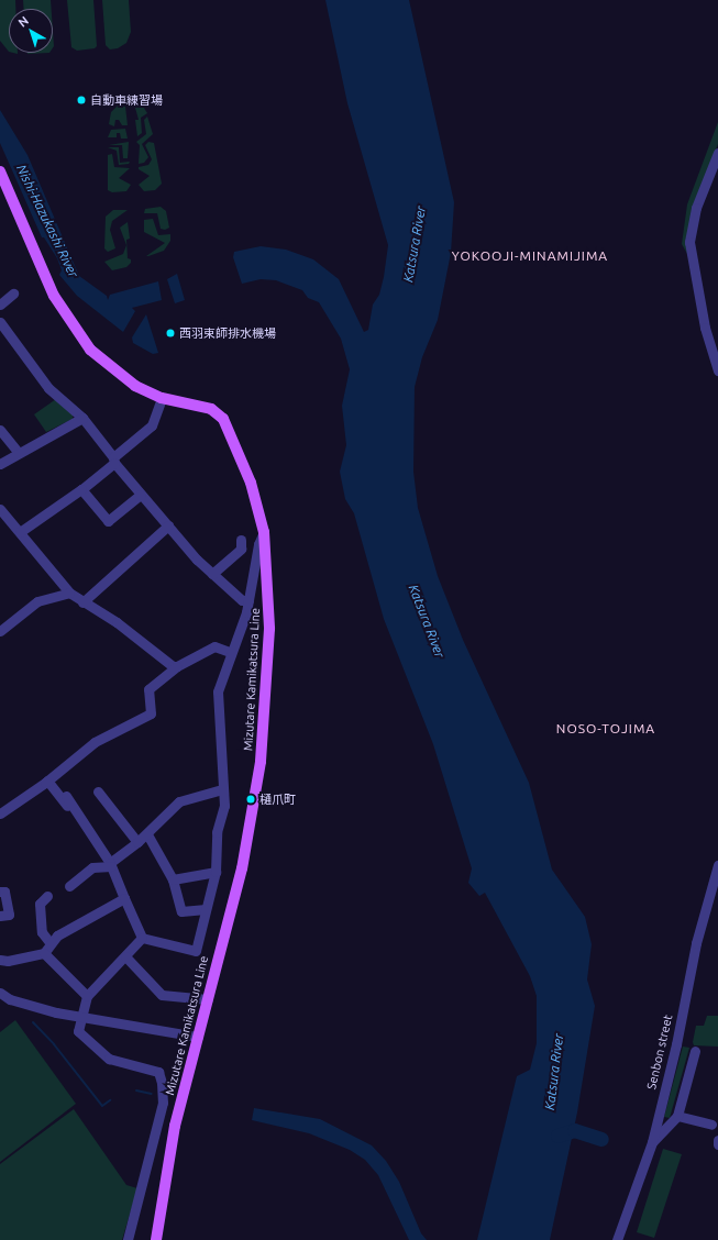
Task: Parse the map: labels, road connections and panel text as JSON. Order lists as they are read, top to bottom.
{
  "streets": {
    "main road": ["Mizutare Kamikatsura Line"],
    "street": ["Senbon street"]
  },
  "districts": ["YOKOOJI-MINAMIJIMA", "NOSO-TOJIMA"],
  "water": ["Nishi-Hazukashi River", "Katsura River"],
  "places": ["自動車練習場", "西羽束師排水機場", "樋爪町"],
  "north": "top left"
}
